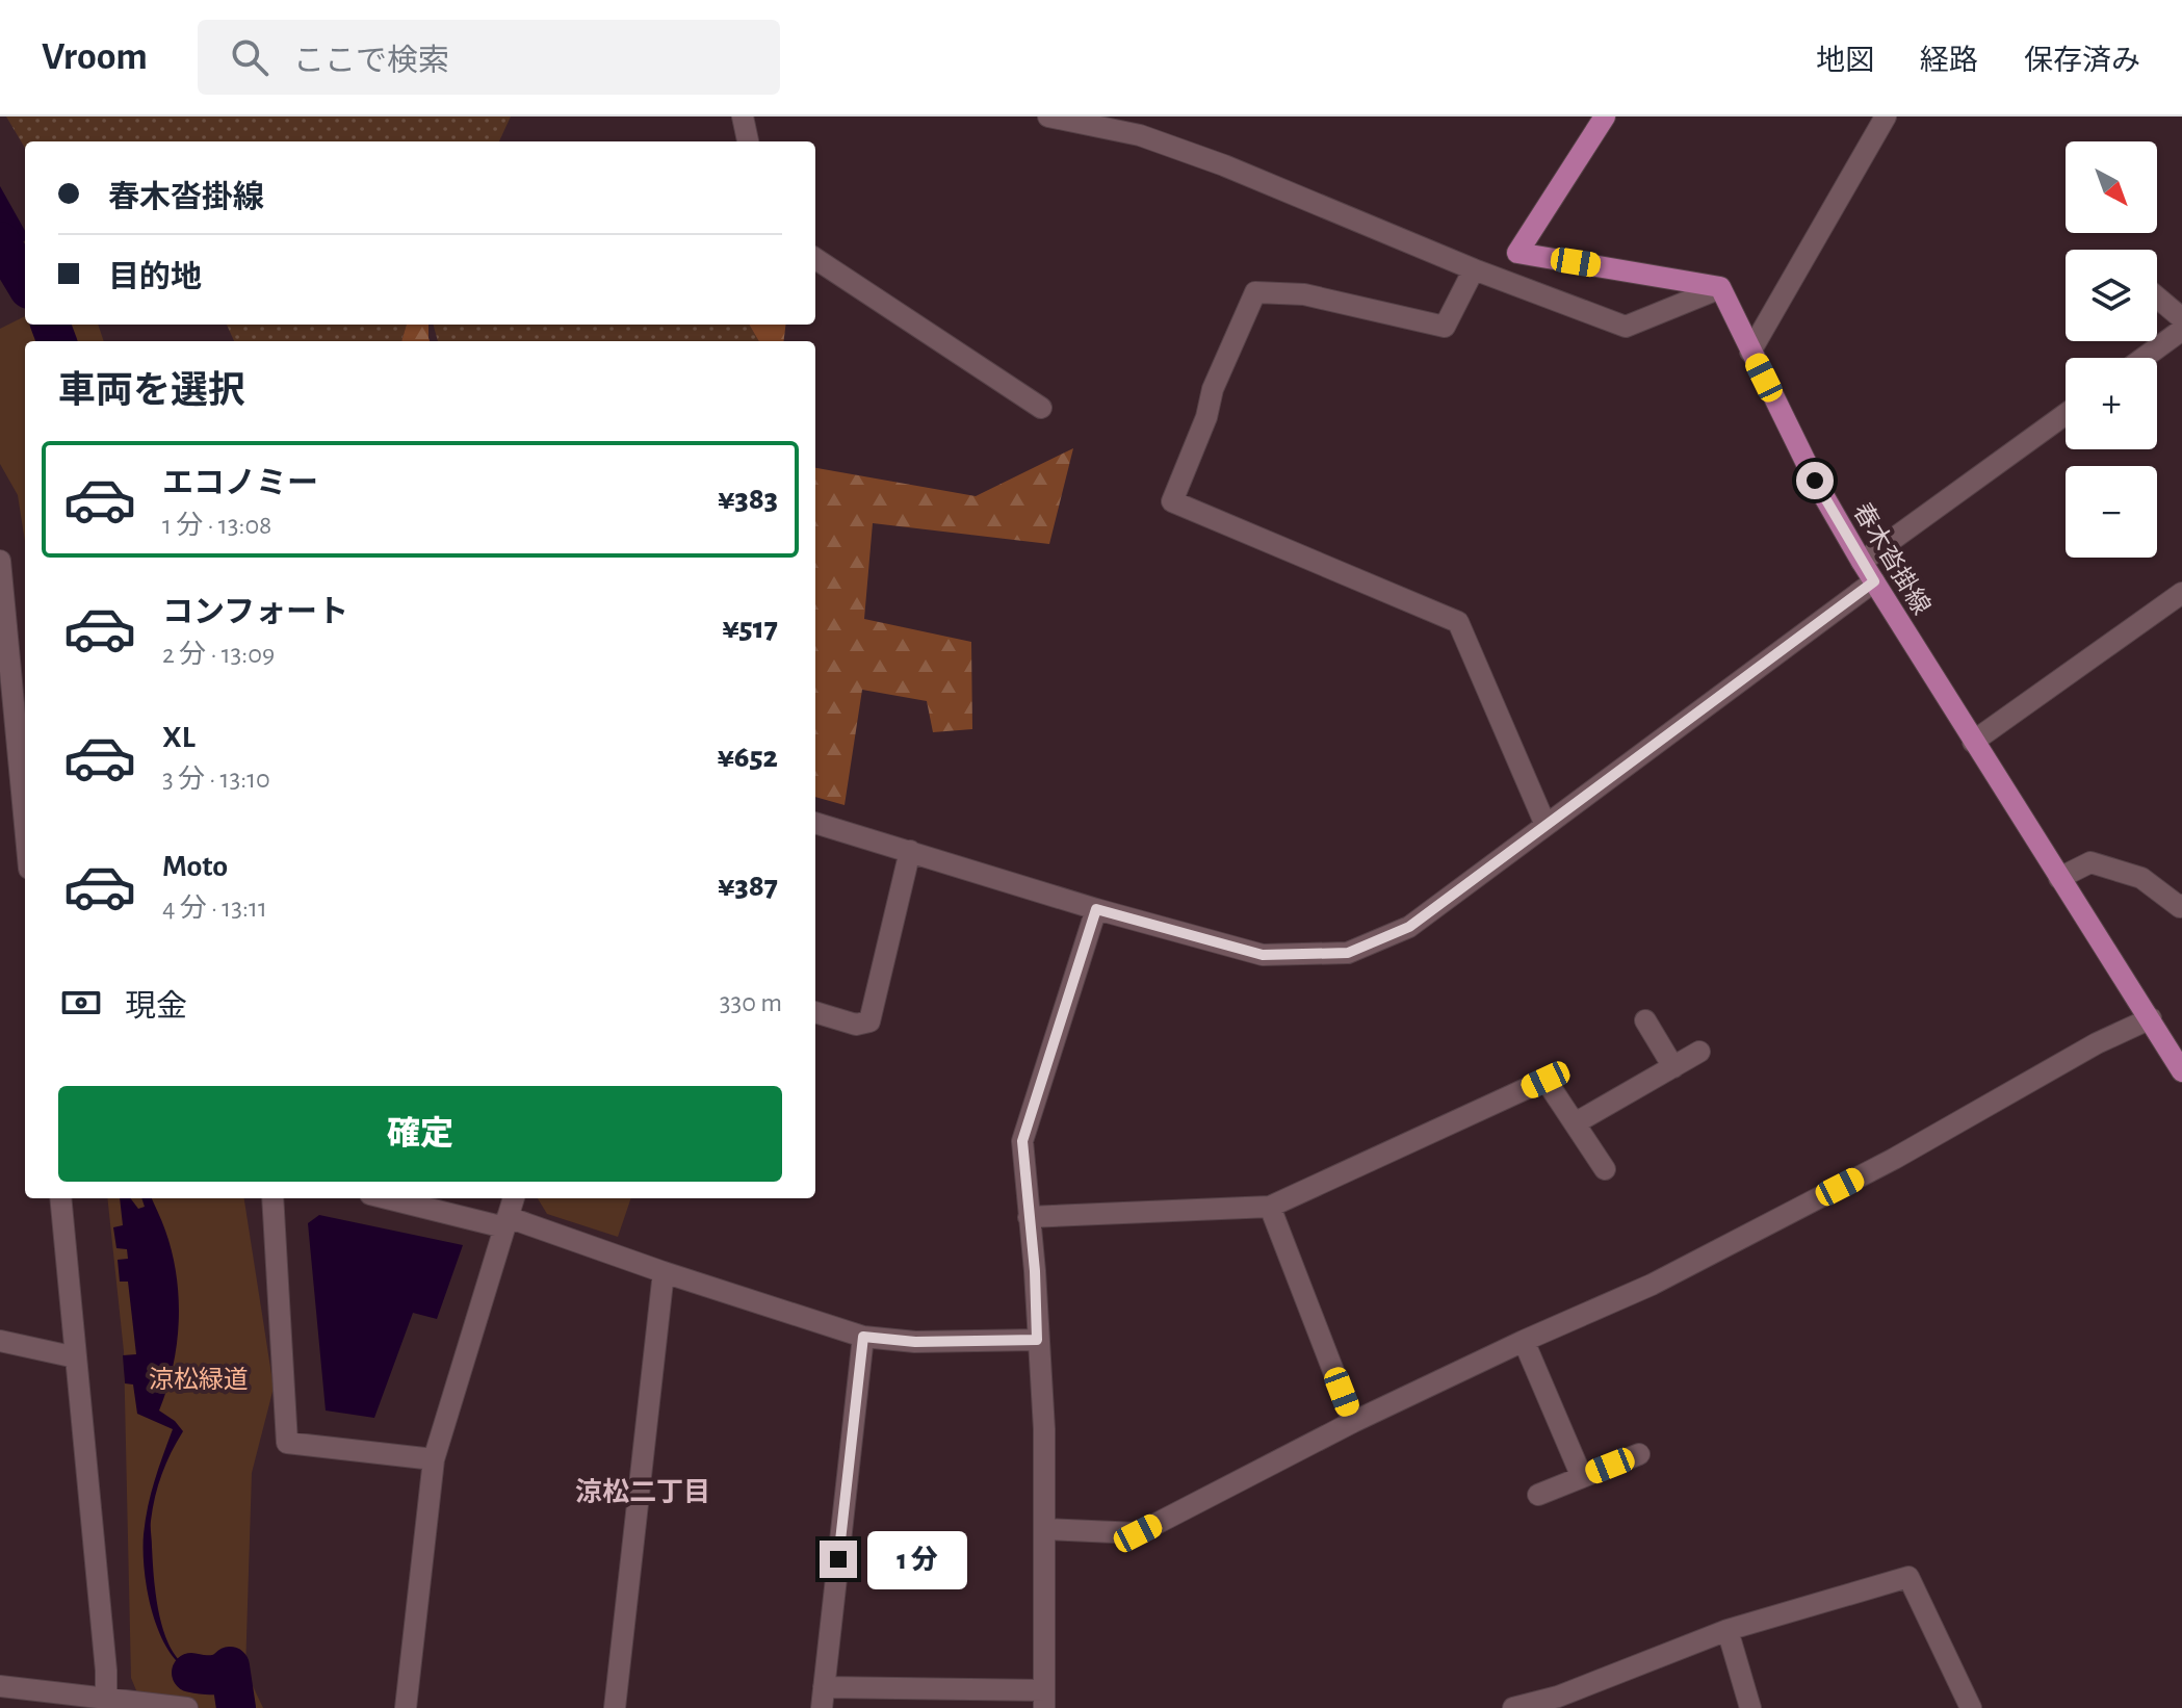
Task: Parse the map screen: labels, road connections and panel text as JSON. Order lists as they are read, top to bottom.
{
  "streets": {
    "main road": ["春木沓掛線"]
  },
  "districts": ["涼松二丁目"],
  "parks": ["涼松緑道"],
  "north": "bottom right",
  "page": {
    "header": "Vroom",
    "search": "ここで検索",
    "nav": ["地図", "経路", "保存済み"],
    "map_buttons": ["+", "−"],
    "banner": ["春木沓掛線", "目的地"],
    "heading": "車両を選択",
    "list": [
      {
        "name": "エコノミー",
        "note": "1 分 · 13:08",
        "value": "¥383"
      },
      {
        "name": "コンフォート",
        "note": "2 分 · 13:09",
        "value": "¥517"
      },
      {
        "name": "XL",
        "note": "3 分 · 13:10",
        "value": "¥652"
      },
      {
        "name": "Moto",
        "note": "4 分 · 13:11",
        "value": "¥387"
      }
    ],
    "pay": ["現金", "330 m"],
    "buttons": "確定",
    "bubble": "1 分"
  }
}
